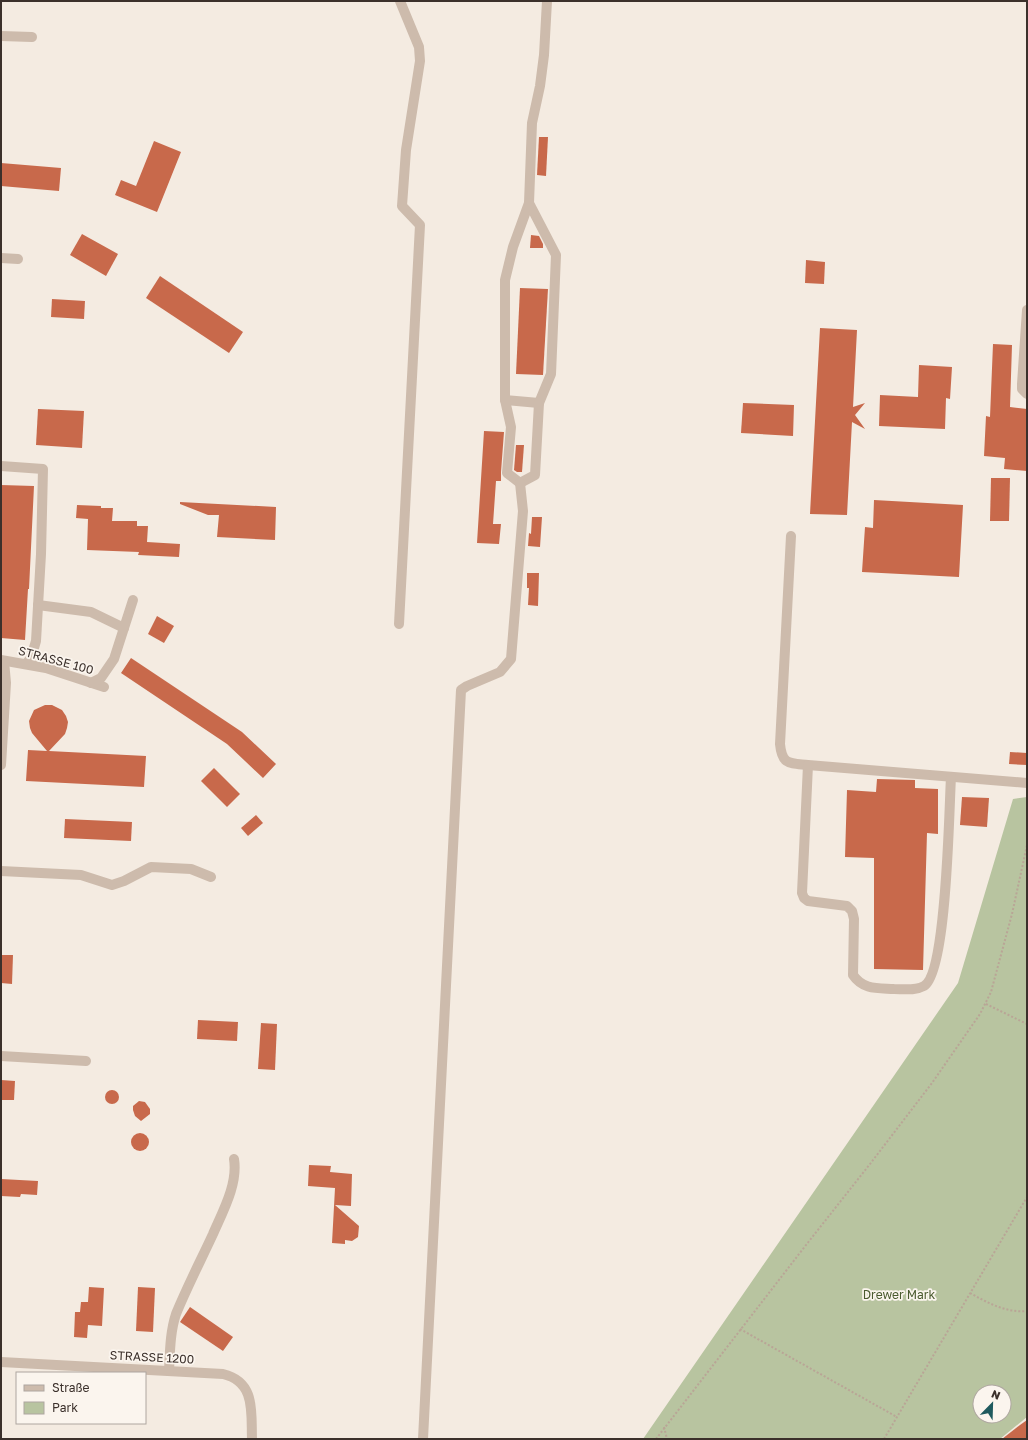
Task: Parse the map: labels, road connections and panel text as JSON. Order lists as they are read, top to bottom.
{
  "streets": {
    "street": ["STRASSE 100", "STRASSE 1200"]
  },
  "parks": ["Drewer Mark"],
  "legend": ["Straße", "Park"],
  "north": "top right"
}
